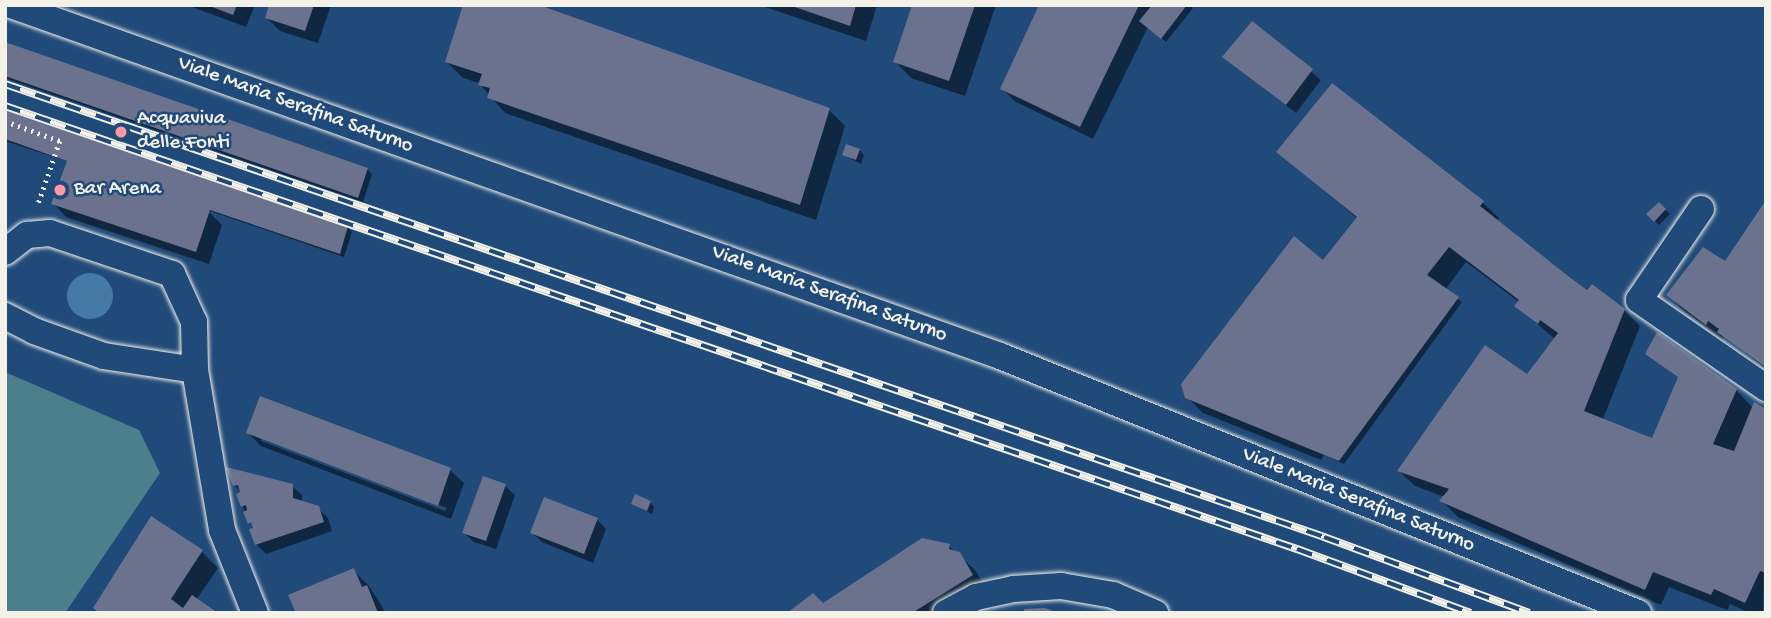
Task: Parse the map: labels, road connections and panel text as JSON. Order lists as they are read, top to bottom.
{
  "streets": {
    "street": ["Viale Maria Serafina Saturno"]
  },
  "places": ["Acquaviva delle Fonti", "Bar Arena"]
}
